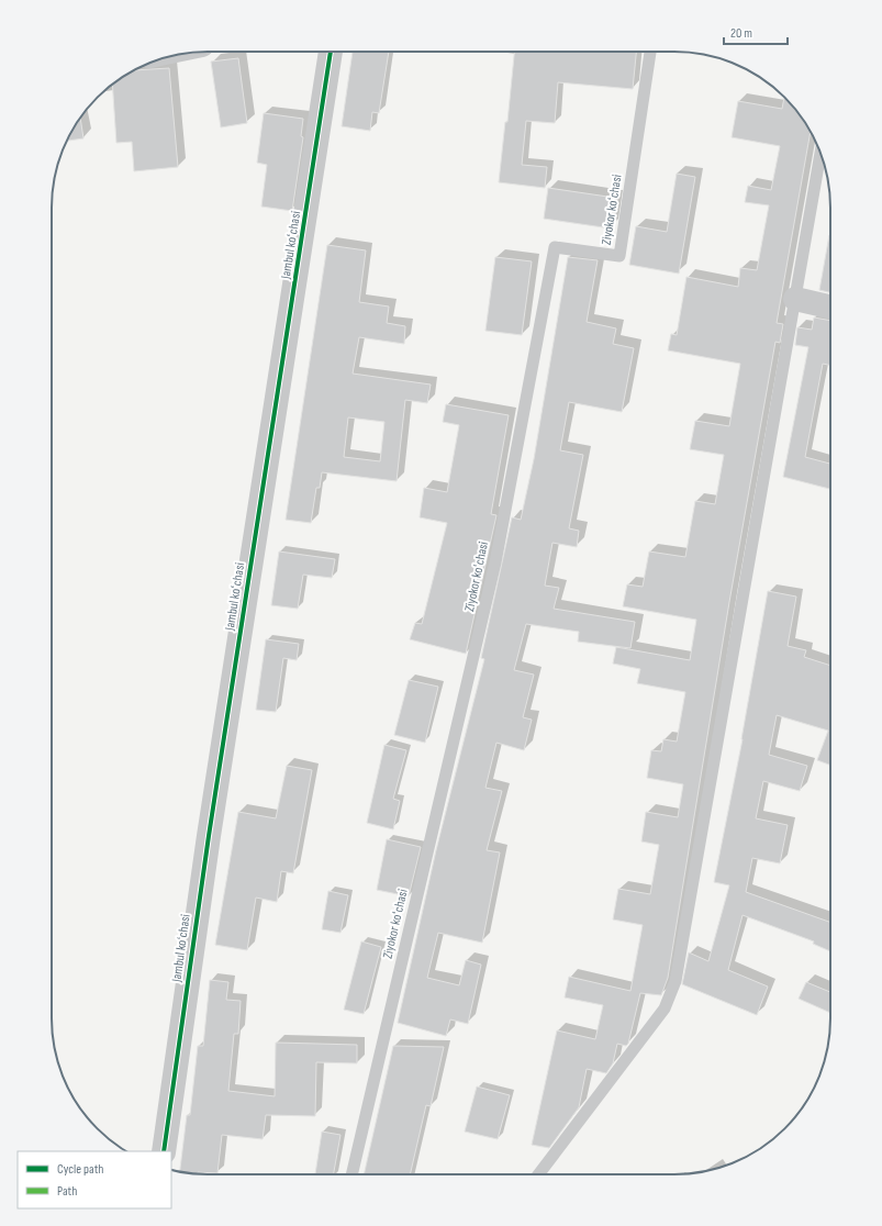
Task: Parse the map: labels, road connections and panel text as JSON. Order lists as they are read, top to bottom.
{
  "streets": {
    "street": ["Jambul koʻchasi"],
    "lane": ["Ziyokor koʻchasi"]
  },
  "legend": ["Cycle path", "Path"],
  "scale_bar": "20 m"
}
